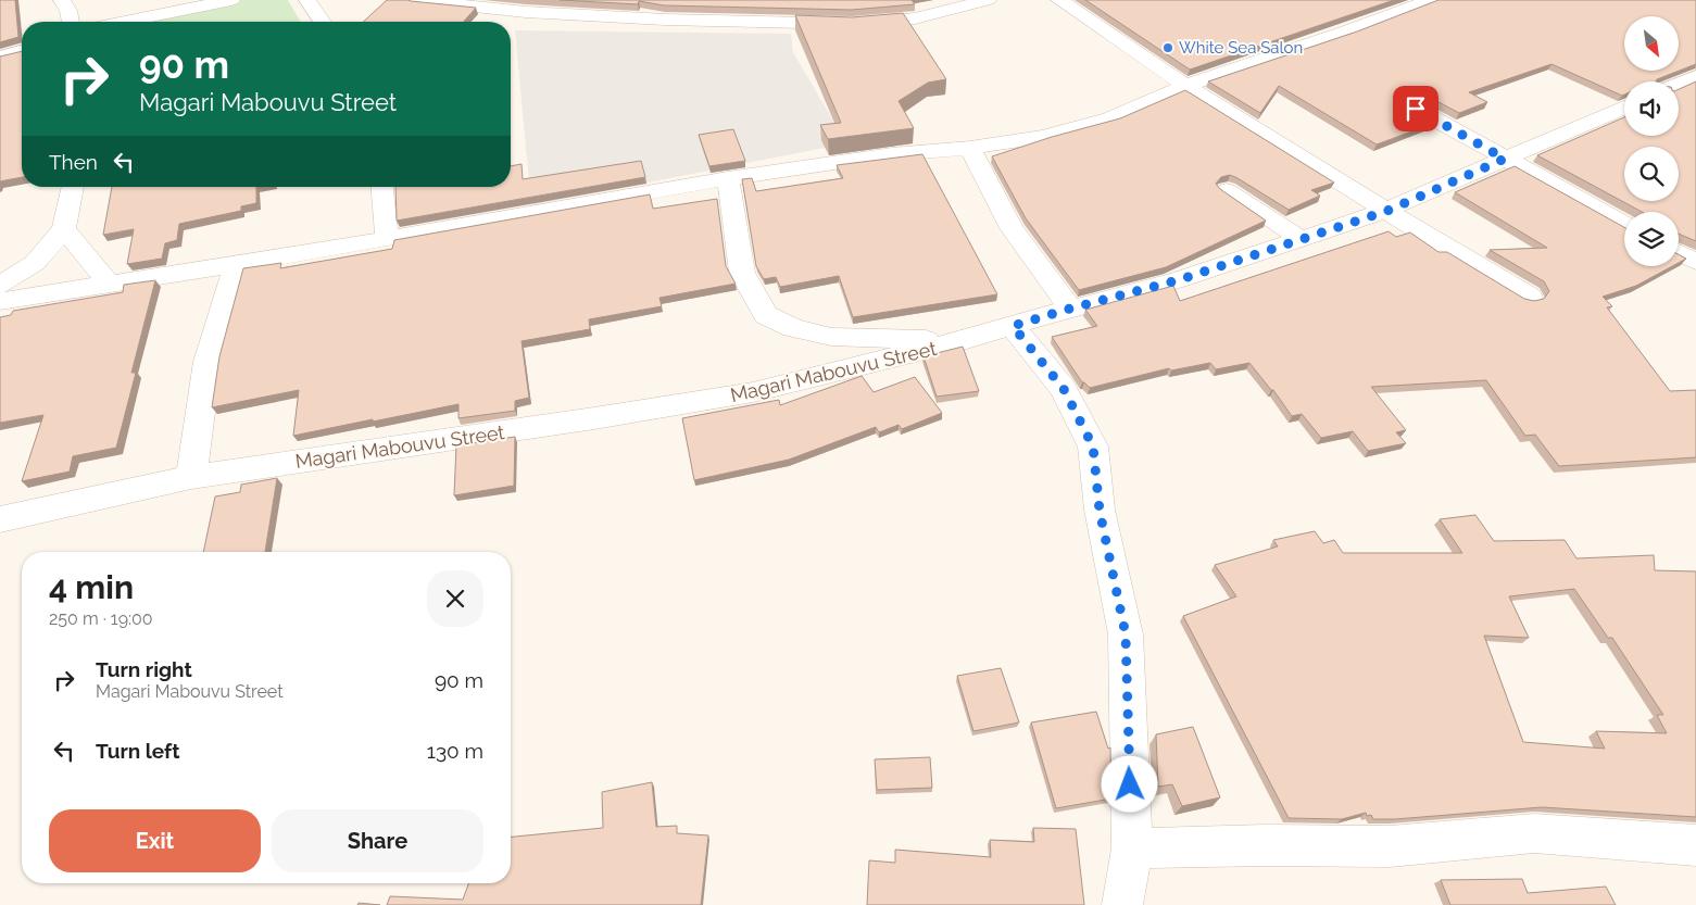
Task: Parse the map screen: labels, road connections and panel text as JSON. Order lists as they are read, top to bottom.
{
  "streets": {
    "street": ["Magari Mabouvu Street"]
  },
  "places": ["White Sea Salon"],
  "north": "bottom right",
  "page": {
    "turn": ["90 m", "Magari Mabouvu Street"],
    "then": "Then",
    "heading": ["4 min", "250 m · 19:00"],
    "list": [
      {
        "name": "Turn right",
        "note": "Magari Mabouvu Street",
        "value": "90 m"
      },
      {
        "name": "Turn left",
        "value": "130 m"
      }
    ],
    "buttons": ["Exit", "Share"]
  }
}
